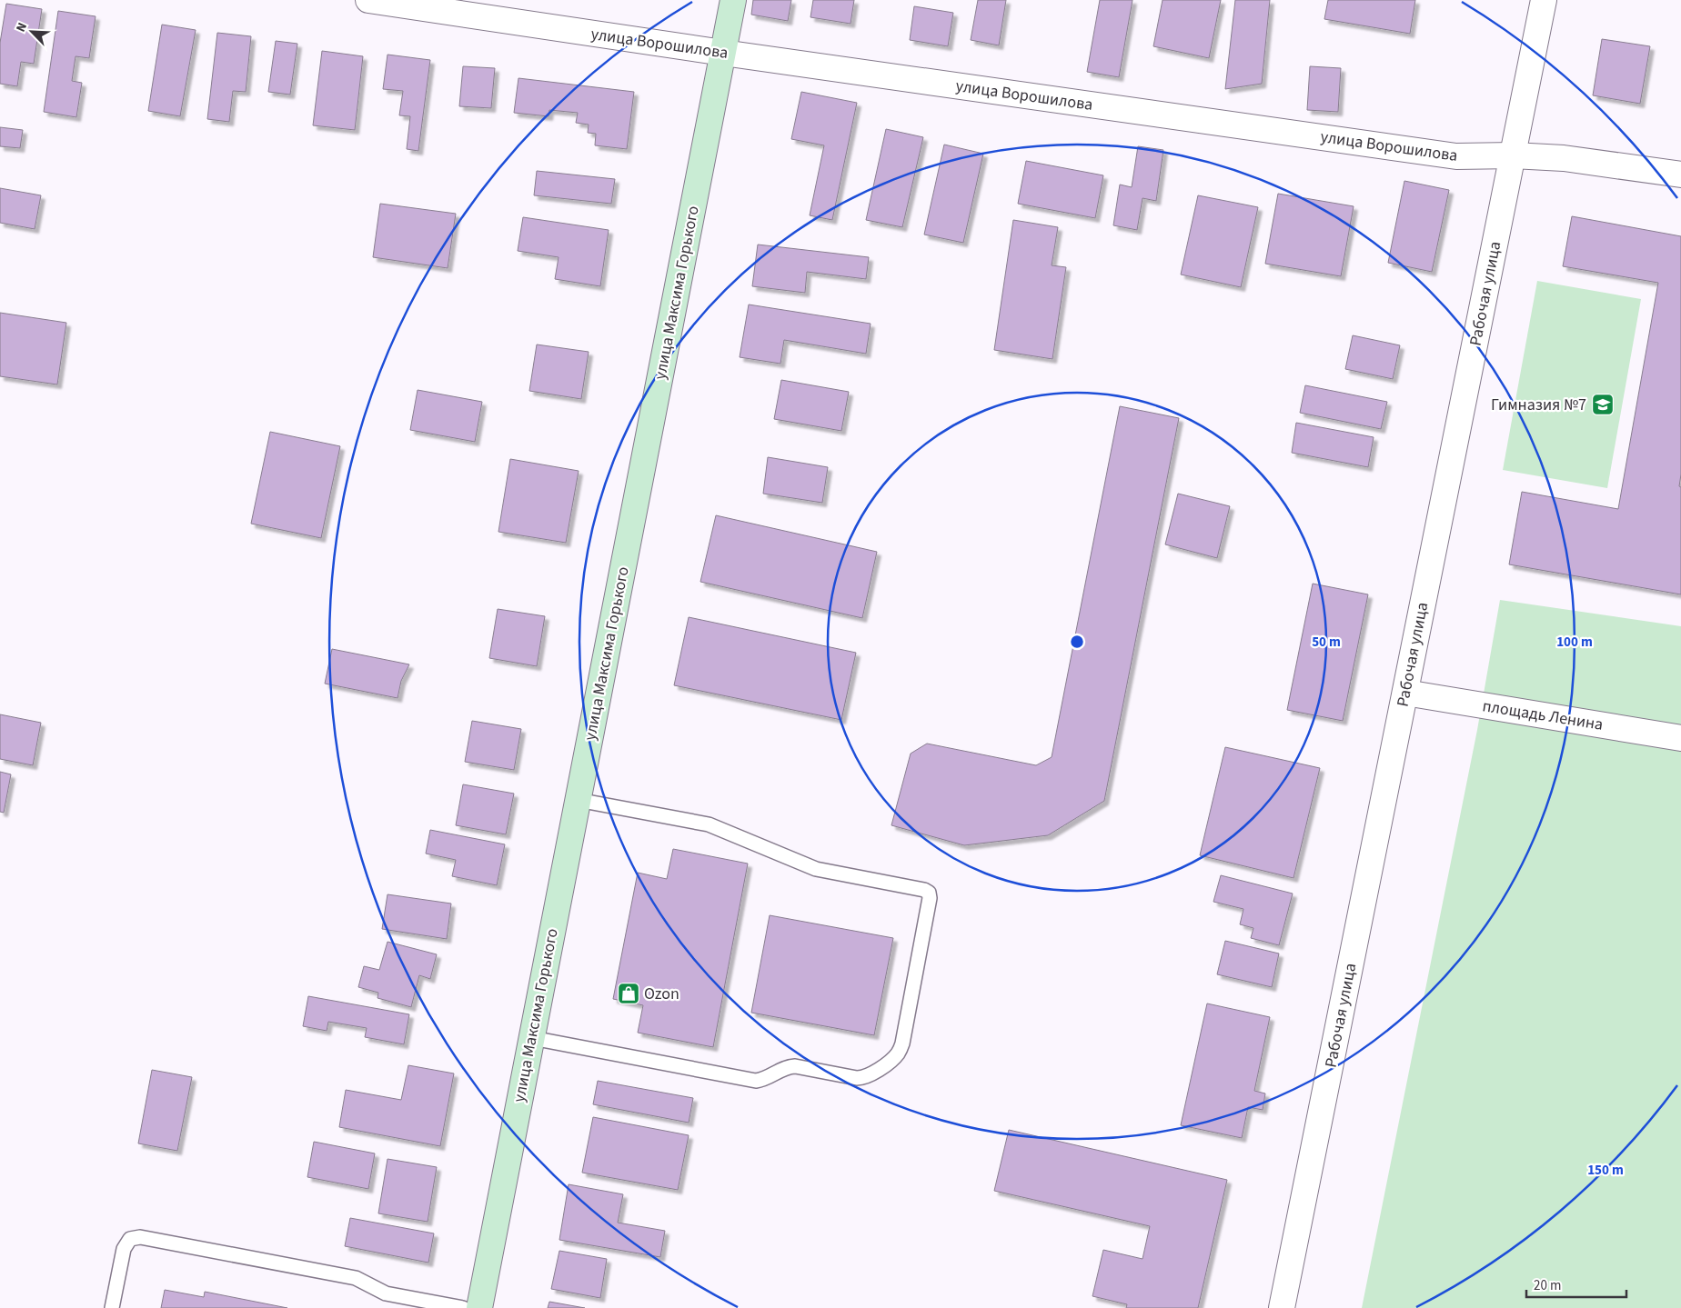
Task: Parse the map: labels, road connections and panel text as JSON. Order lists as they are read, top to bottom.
{
  "streets": {
    "main road": ["улица Максима Горького"],
    "street": ["улица Ворошилова", "Рабочая улица", "площадь Ленина"]
  },
  "crossings": [
    ["улица Ворошилова", "улица Максима Горького"],
    ["улица Ворошилова", "Рабочая улица"],
    ["Рабочая улица", "площадь Ленина"]
  ],
  "places": {
    "school or university": ["Гимназия №7"],
    "shop": ["Ozon"]
  },
  "scale_bar": "20 m",
  "north": "top left",
  "rings": ["50 m", "100 m", "150 m"]
}
